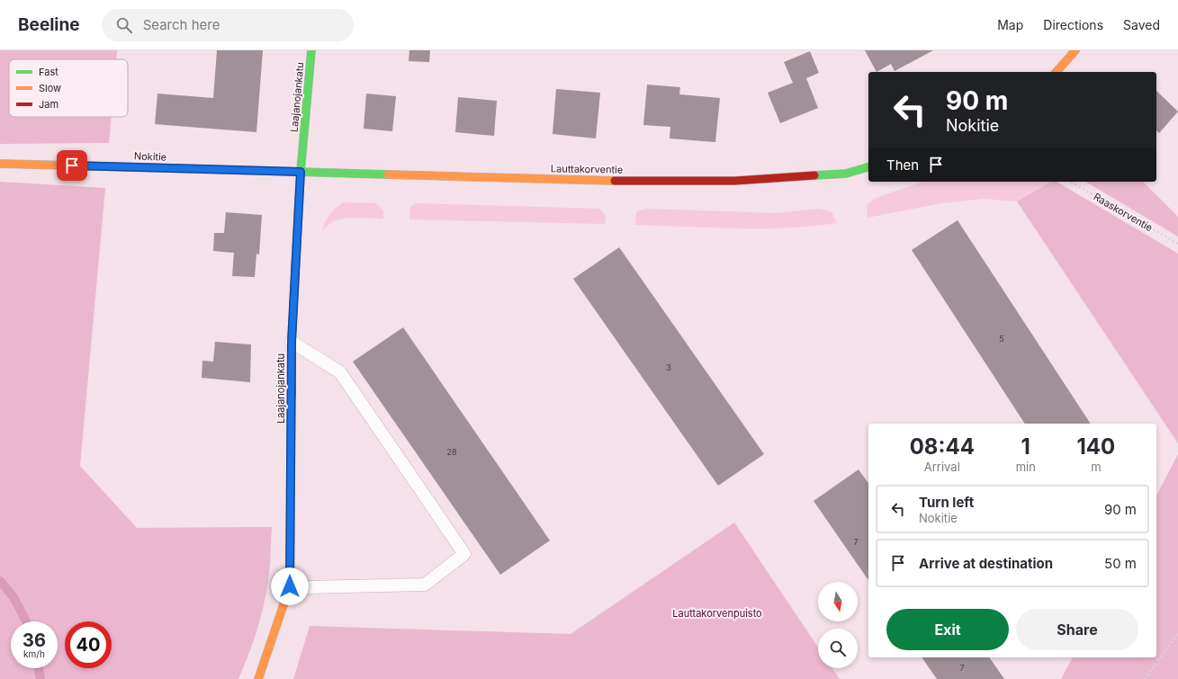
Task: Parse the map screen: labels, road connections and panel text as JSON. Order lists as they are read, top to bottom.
{
  "streets": {
    "street": ["Laajanojankatu", "Nokitie", "Lauttakorventie"],
    "path": ["Raaskorventie"]
  },
  "crossings": [
    ["Laajanojankatu", "Nokitie"],
    ["Laajanojankatu", "Lauttakorventie"],
    ["Nokitie", "Lauttakorventie"]
  ],
  "parks": ["Lauttakorvenpuisto"],
  "house_numbers": [
    "5",
    "3",
    "28",
    "7",
    "7"
  ],
  "legend": ["Fast", "Slow", "Jam"],
  "north": "bottom",
  "page": {
    "header": "Beeline",
    "search": "Search here",
    "nav": ["Map", "Directions", "Saved"],
    "turn": ["90 m", "Nokitie"],
    "then": "Then",
    "eta": [
      "08:44",
      "Arrival",
      "1",
      "min",
      "140",
      "m"
    ],
    "list": [
      {
        "name": "Turn left",
        "note": "Nokitie",
        "value": "90 m"
      },
      {
        "name": "Arrive at destination",
        "value": "50 m"
      }
    ],
    "buttons": ["Exit", "Share"],
    "speed": "36 km/h",
    "limit": "40"
  }
}
